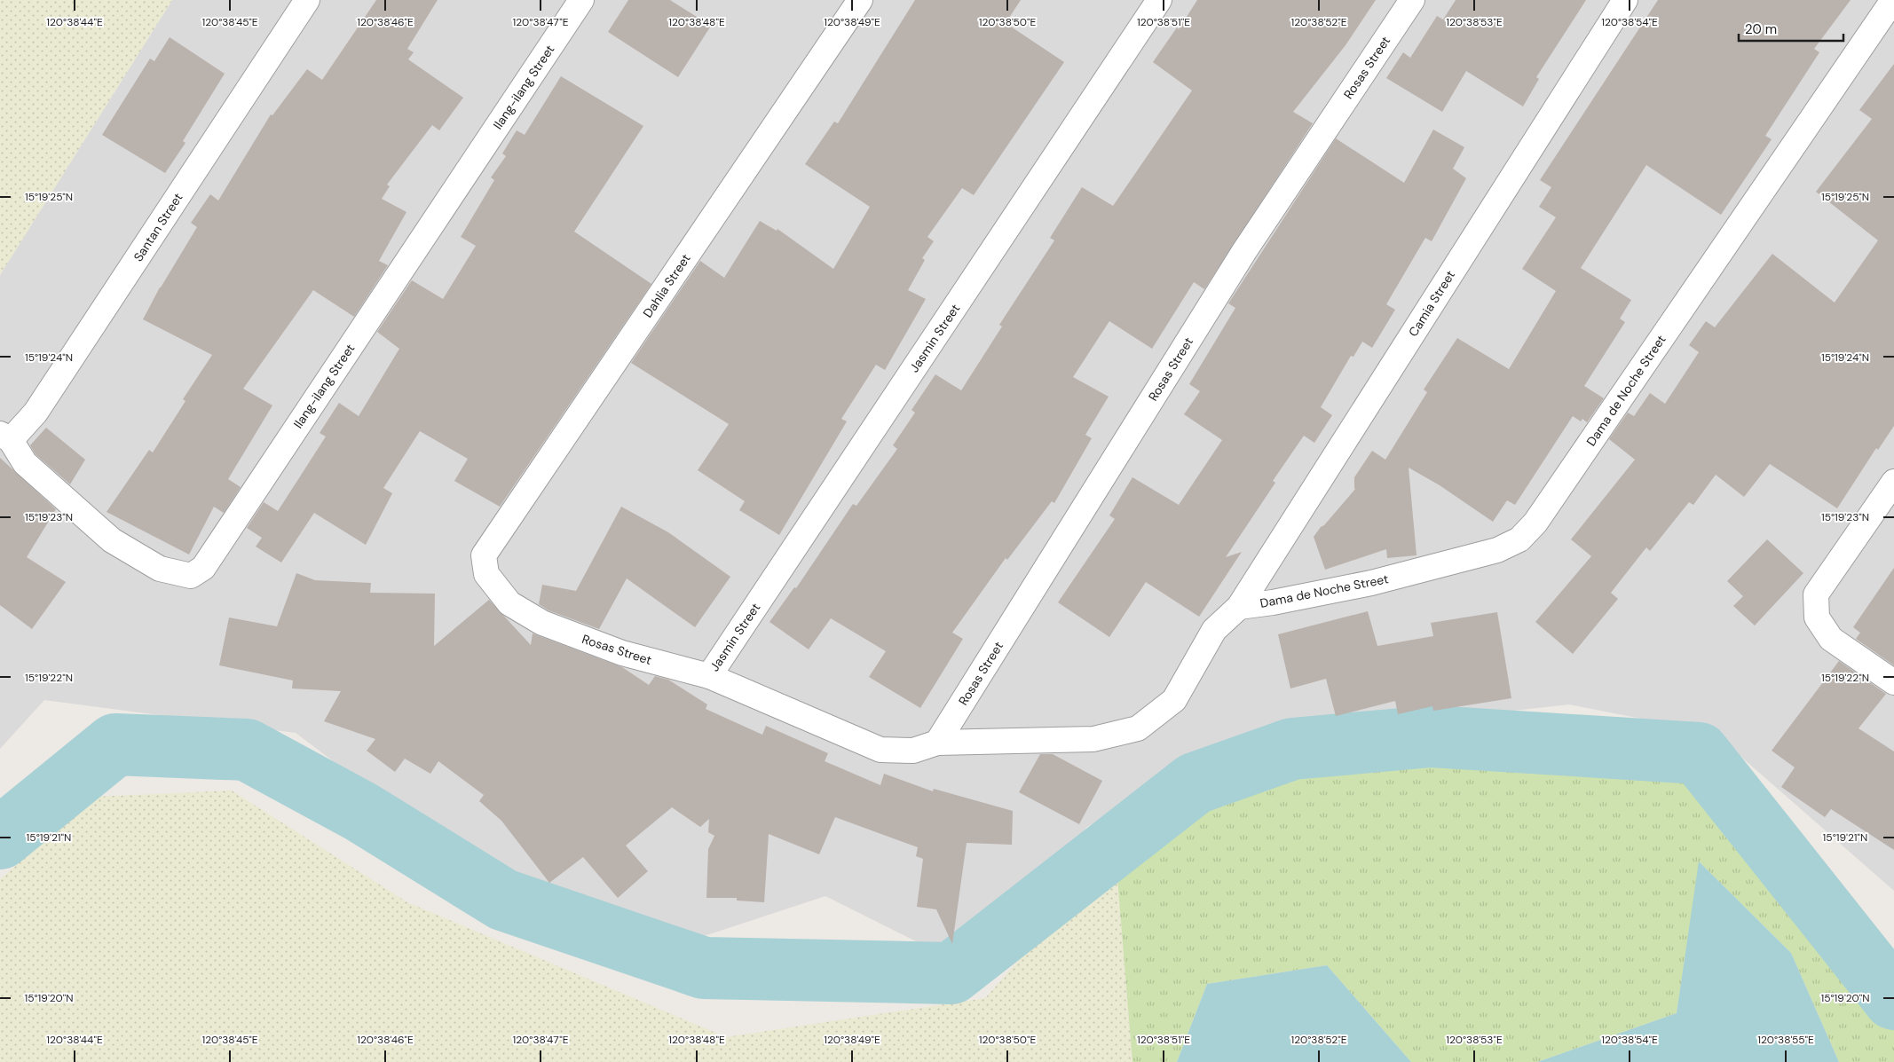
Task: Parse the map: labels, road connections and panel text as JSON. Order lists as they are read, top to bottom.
{
  "streets": {
    "street": [
      "Rosas Street",
      "Ilang-ilang Street",
      "Santan Street",
      "Dahlia Street",
      "Camia Street",
      "Jasmin Street",
      "Dama de Noche Street"
    ]
  },
  "crossings": [
    ["Rosas Street", "Dahlia Street"],
    ["Rosas Street", "Camia Street"],
    ["Rosas Street", "Jasmin Street"],
    ["Ilang-ilang Street", "Santan Street"],
    ["Camia Street", "Dama de Noche Street"]
  ],
  "scale_bar": "20 m",
  "coordinates": [
    "120°38'44\"E",
    "120°38'45\"E",
    "120°38'46\"E",
    "120°38'47\"E",
    "120°38'48\"E",
    "120°38'49\"E",
    "120°38'50\"E",
    "120°38'51\"E",
    "120°38'52\"E",
    "120°38'53\"E",
    "120°38'54\"E",
    "15°19'25\"N",
    "15°19'24\"N",
    "15°19'23\"N",
    "15°19'22\"N",
    "15°19'21\"N",
    "15°19'20\"N",
    "120°38'55\"E"
  ]
}
